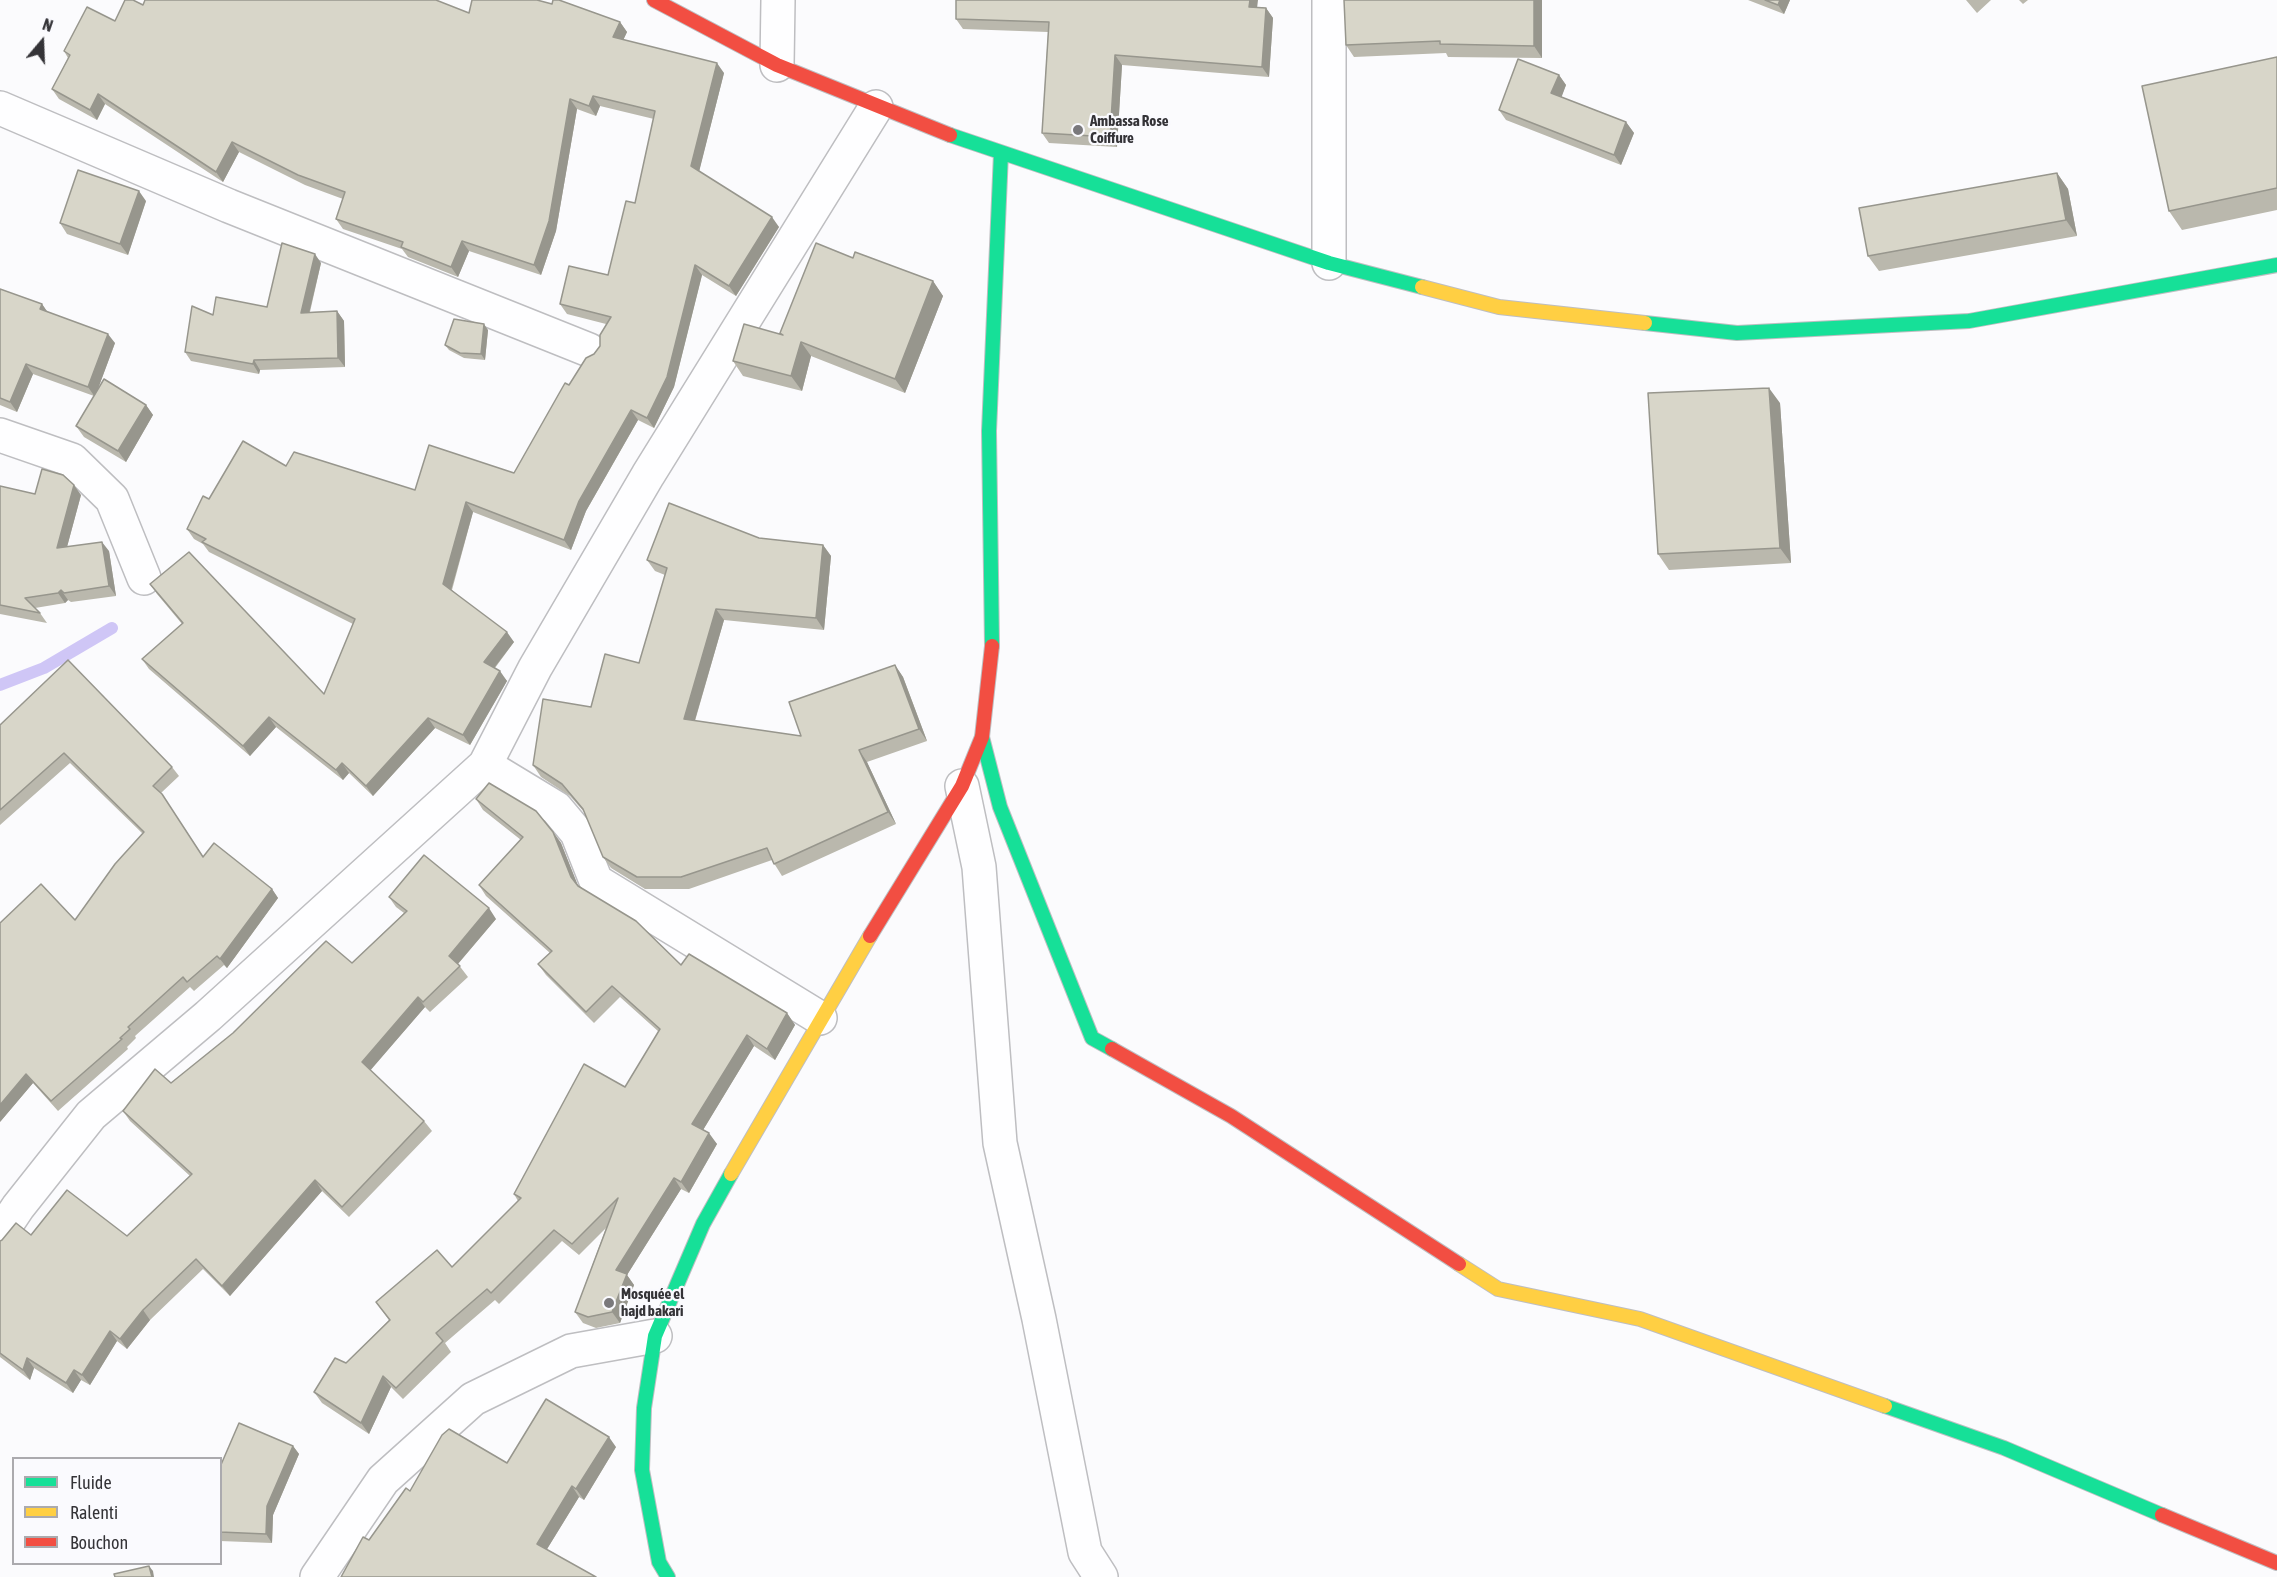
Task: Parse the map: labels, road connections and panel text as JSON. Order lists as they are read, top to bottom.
{
  "places": ["Ambassa Rose Coiffure", "Mosquée el hajd bakari"],
  "legend": ["Fluide", "Ralenti", "Bouchon"],
  "north": "top"
}
